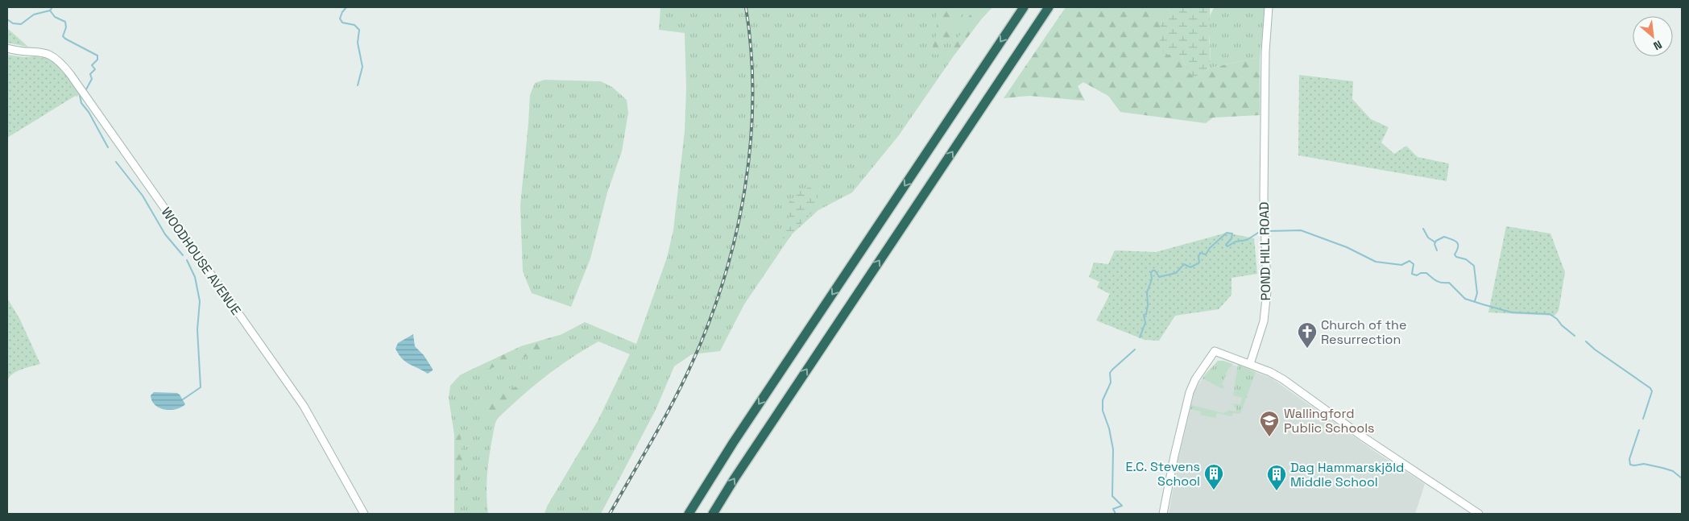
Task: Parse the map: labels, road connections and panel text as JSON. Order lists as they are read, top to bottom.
{
  "streets": {
    "main road": ["POND HILL ROAD", "WOODHOUSE AVENUE"]
  },
  "places": {
    "church": ["Church of the Resurrection"],
    "school or university": ["Wallingford Public Schools"],
    "building": ["E.C. Stevens School", "Dag Hammarskjöld Middle School"]
  },
  "north": "bottom right"
}
